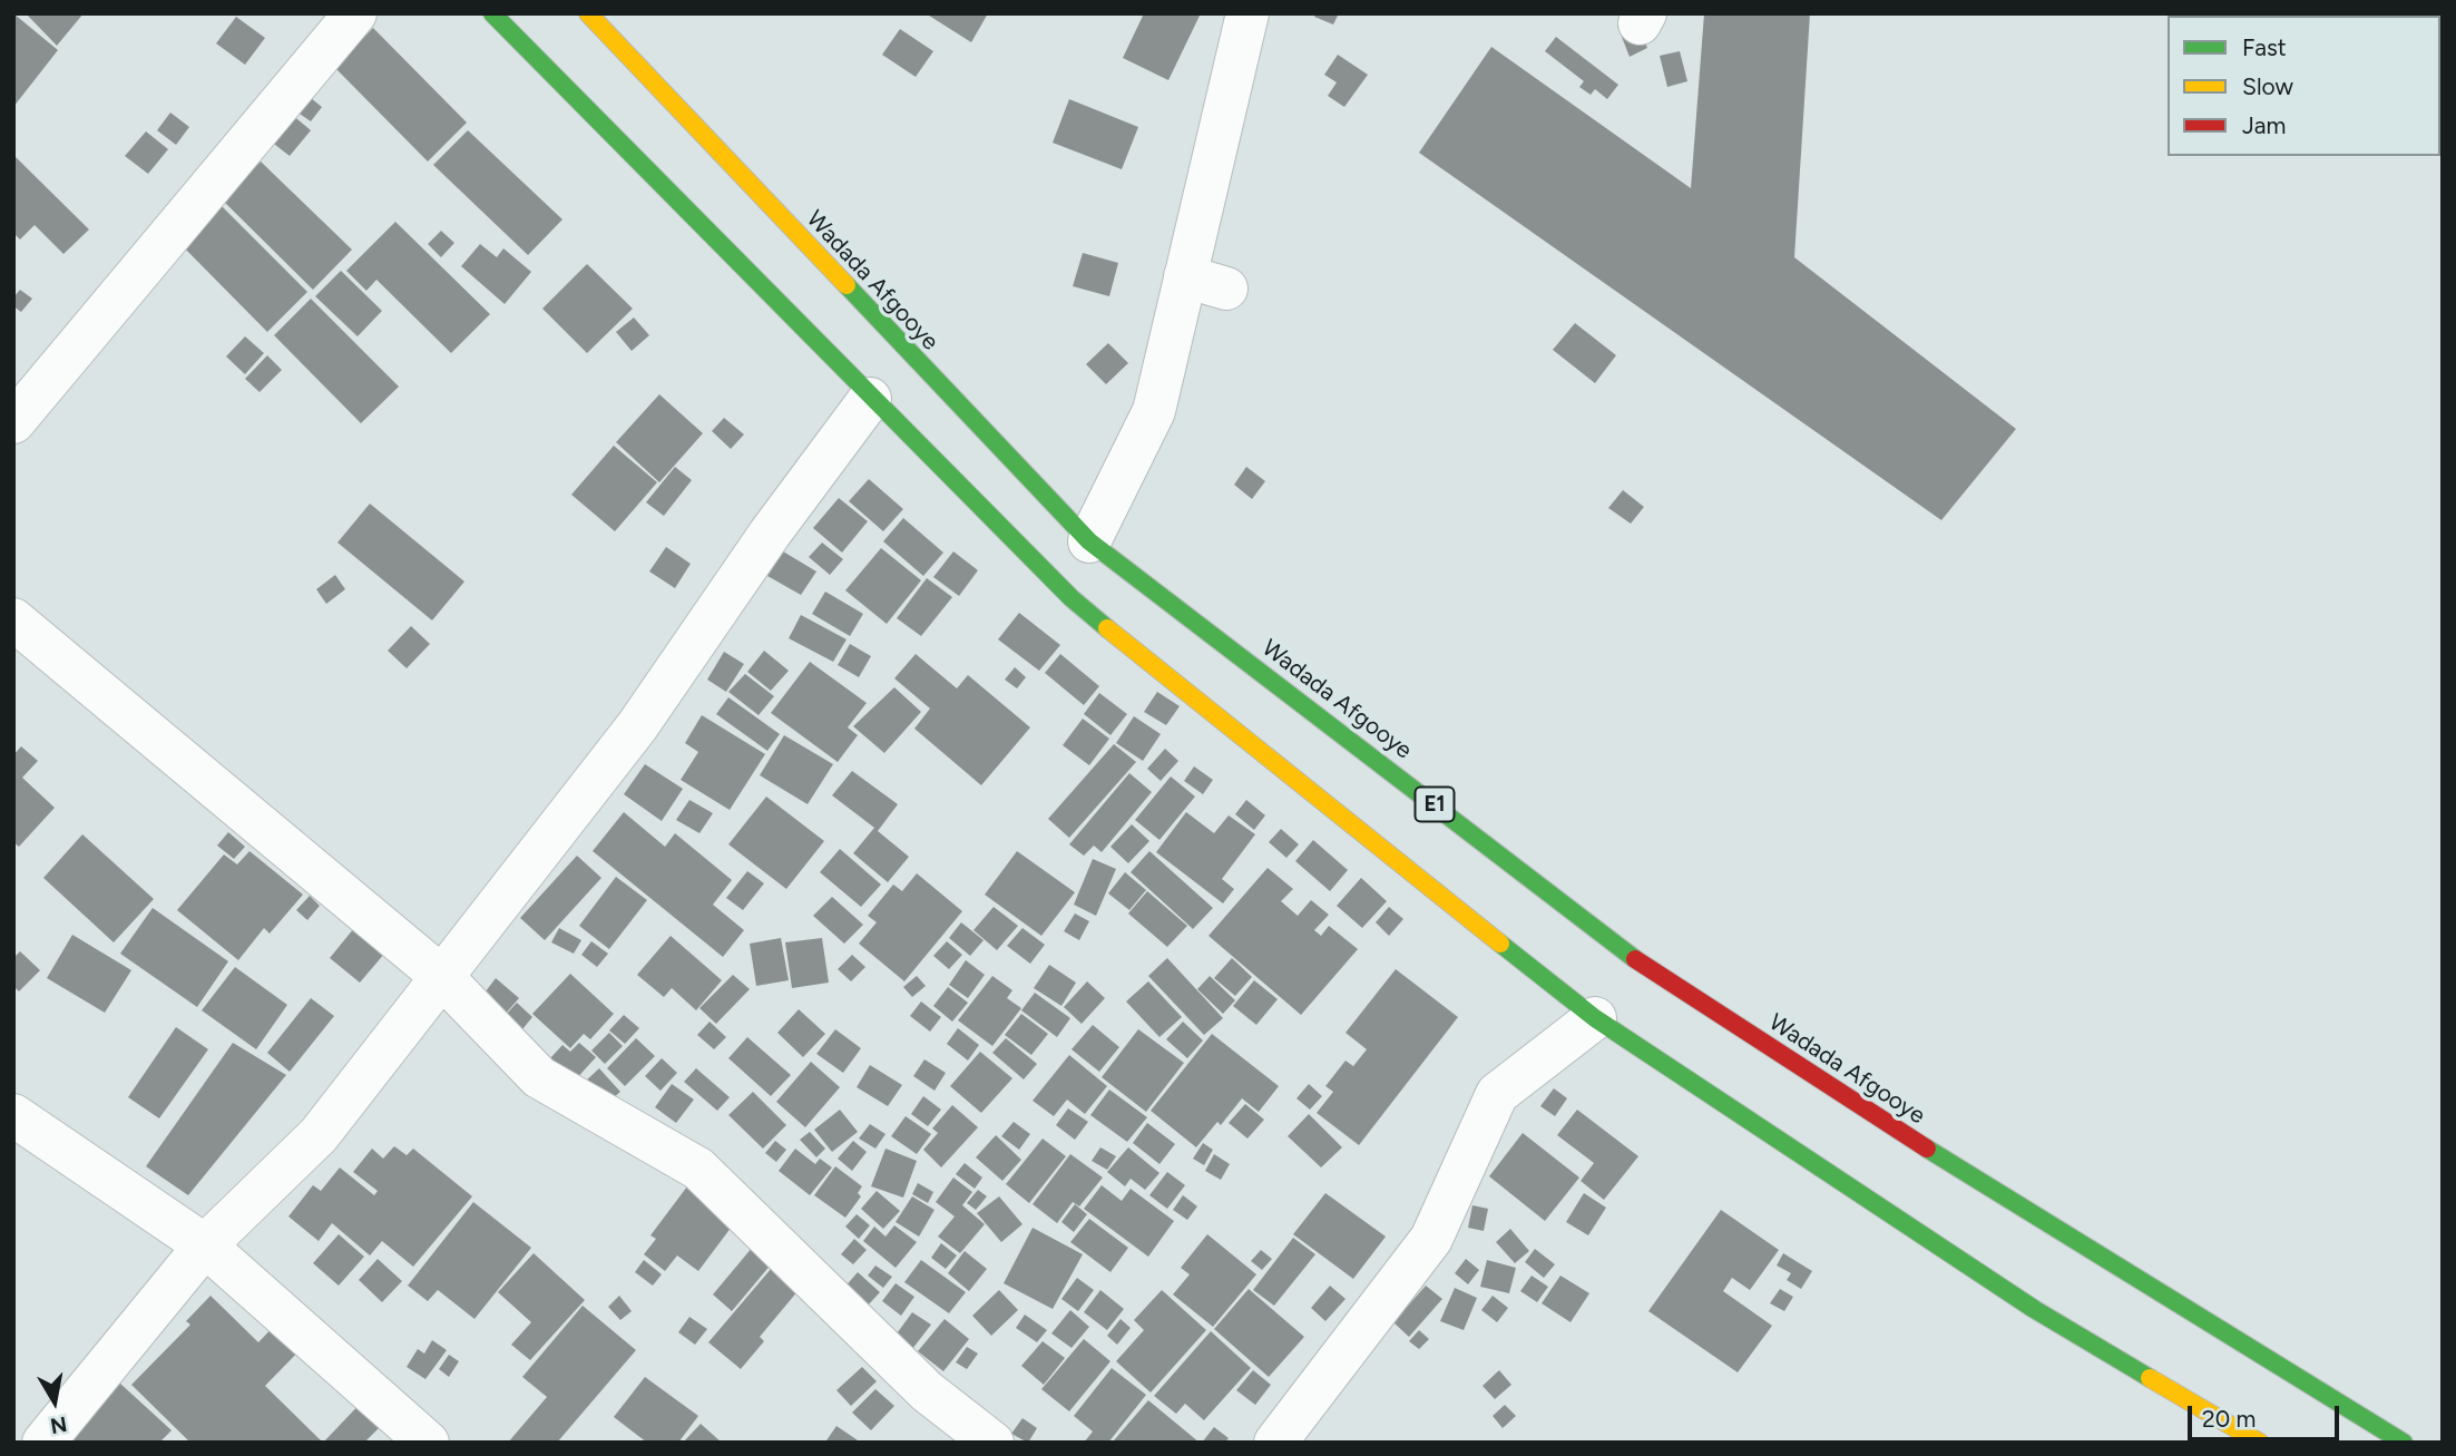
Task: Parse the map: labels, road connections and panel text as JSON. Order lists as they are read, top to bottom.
{
  "streets": {
    "highway": ["Wadada Afgooye", "E1"]
  },
  "legend": ["Fast", "Slow", "Jam"],
  "scale_bar": "20 m",
  "north": "bottom"
}
